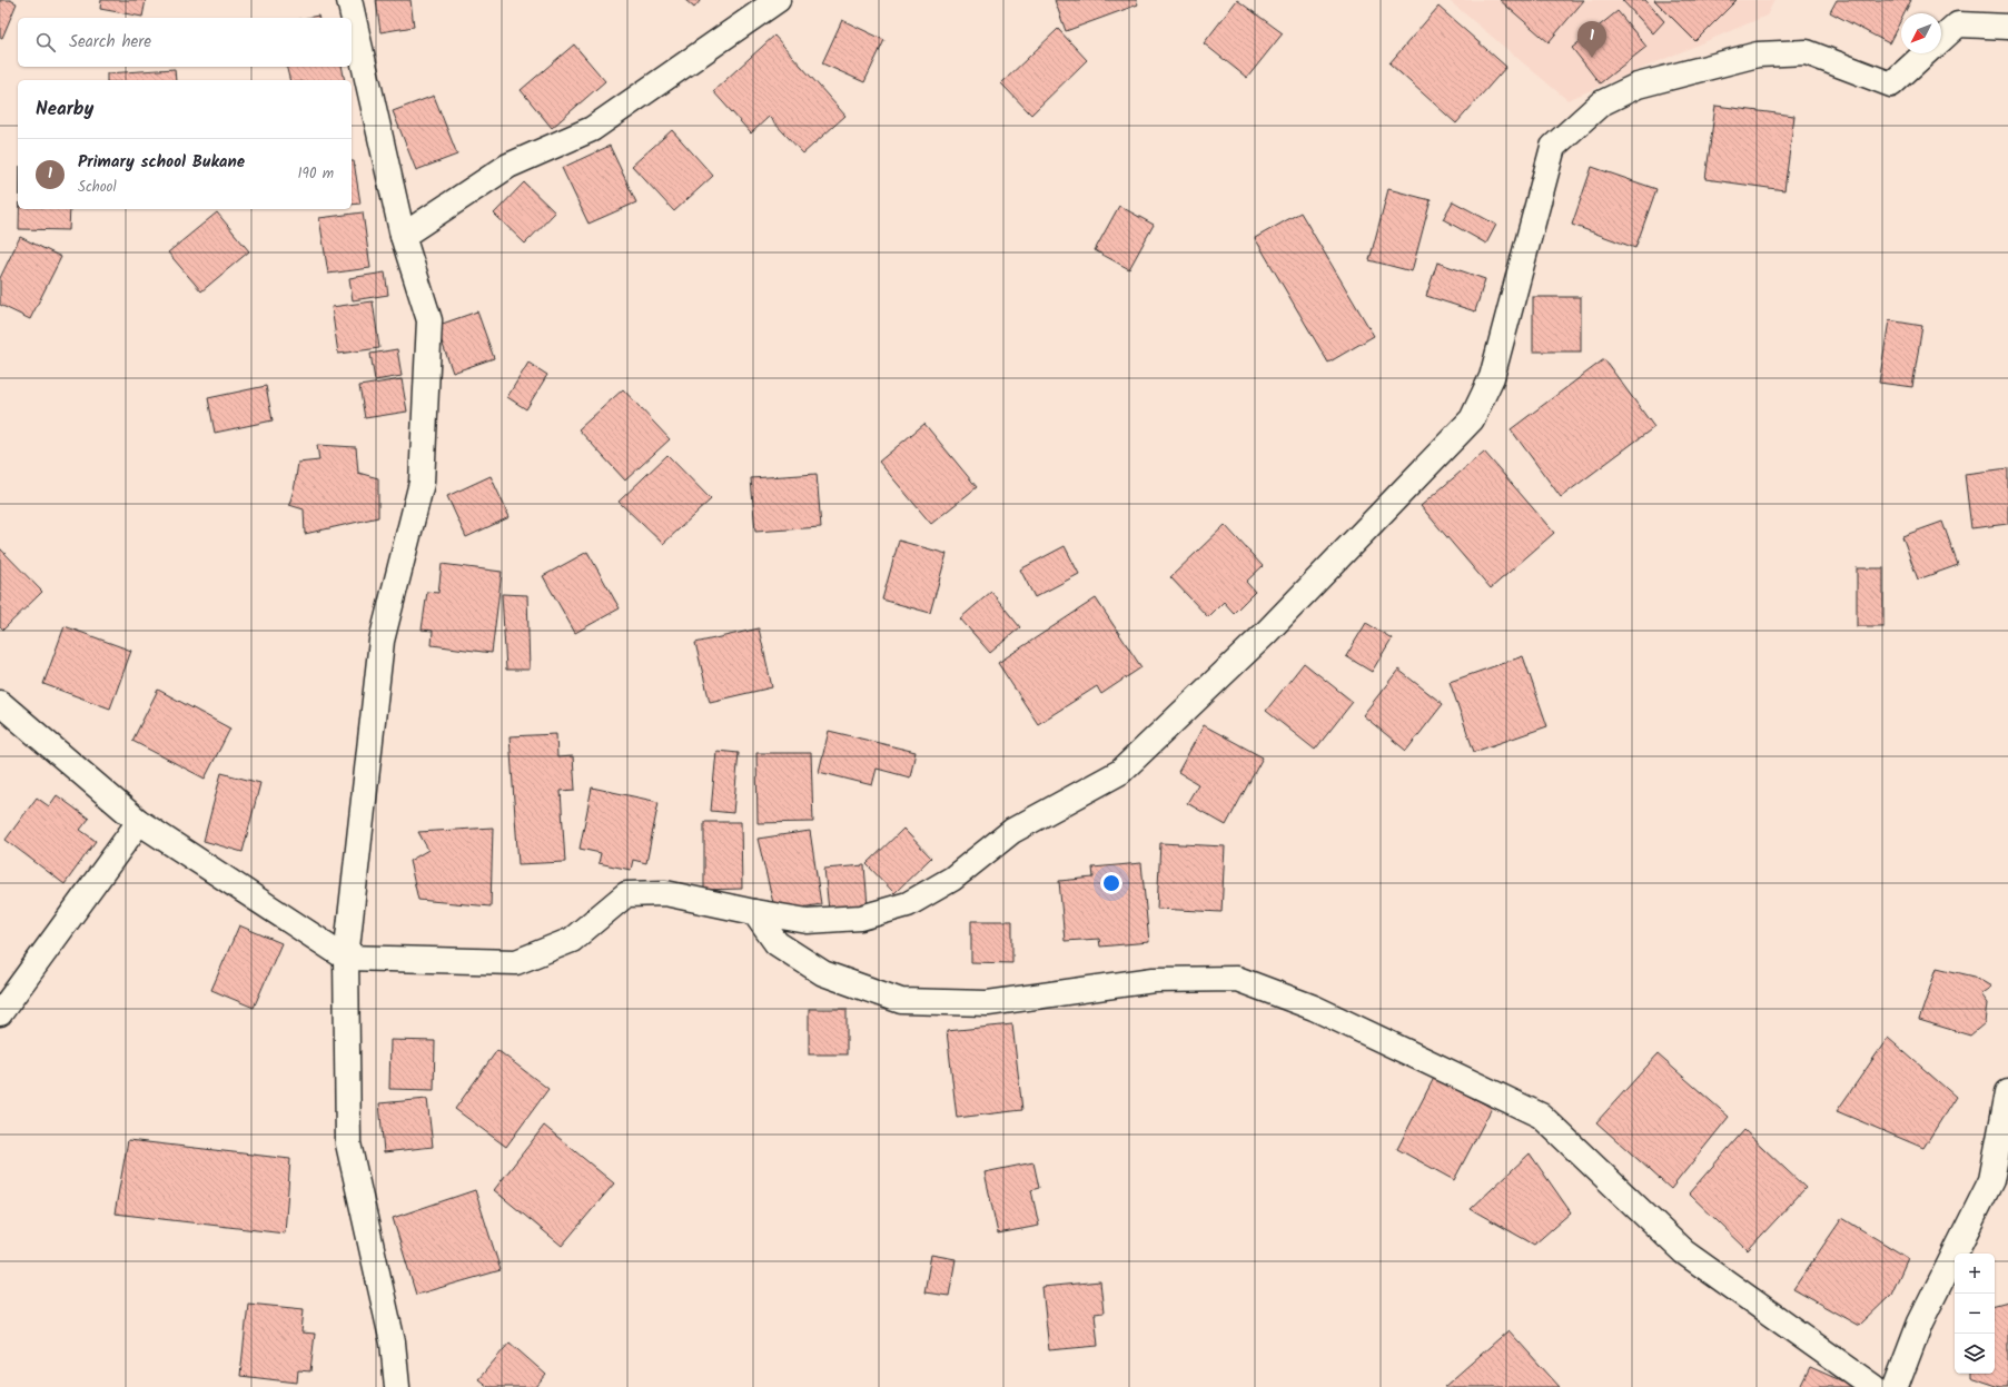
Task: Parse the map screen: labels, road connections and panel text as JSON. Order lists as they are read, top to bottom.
{
  "north": "bottom left",
  "page": {
    "search": "Search here",
    "pins": "1",
    "heading": "Nearby",
    "list": [
      {
        "mark": "1",
        "name": "Primary school Bukane",
        "note": "School",
        "value": "190 m"
      }
    ],
    "map_buttons": ["+", "−"]
  }
}
